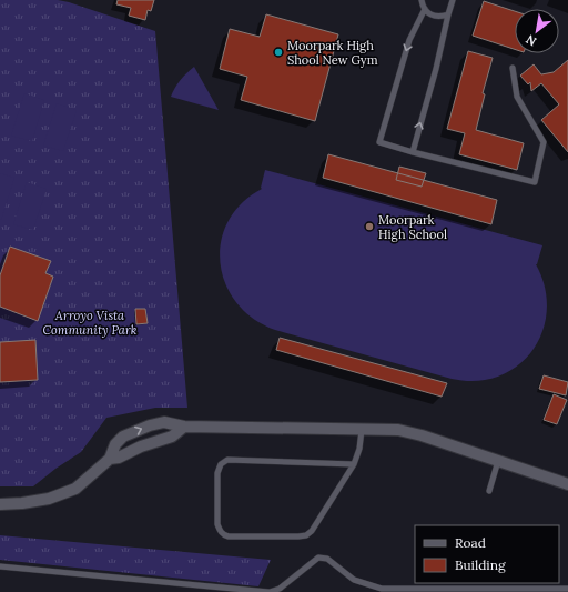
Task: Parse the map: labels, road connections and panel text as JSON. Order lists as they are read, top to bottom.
{
  "parks": ["Arroyo Vista Community Park"],
  "places": ["Moorpark High Shool New Gym", "Moorpark High School"],
  "legend": ["Road", "Building"],
  "north": "bottom left"
}
